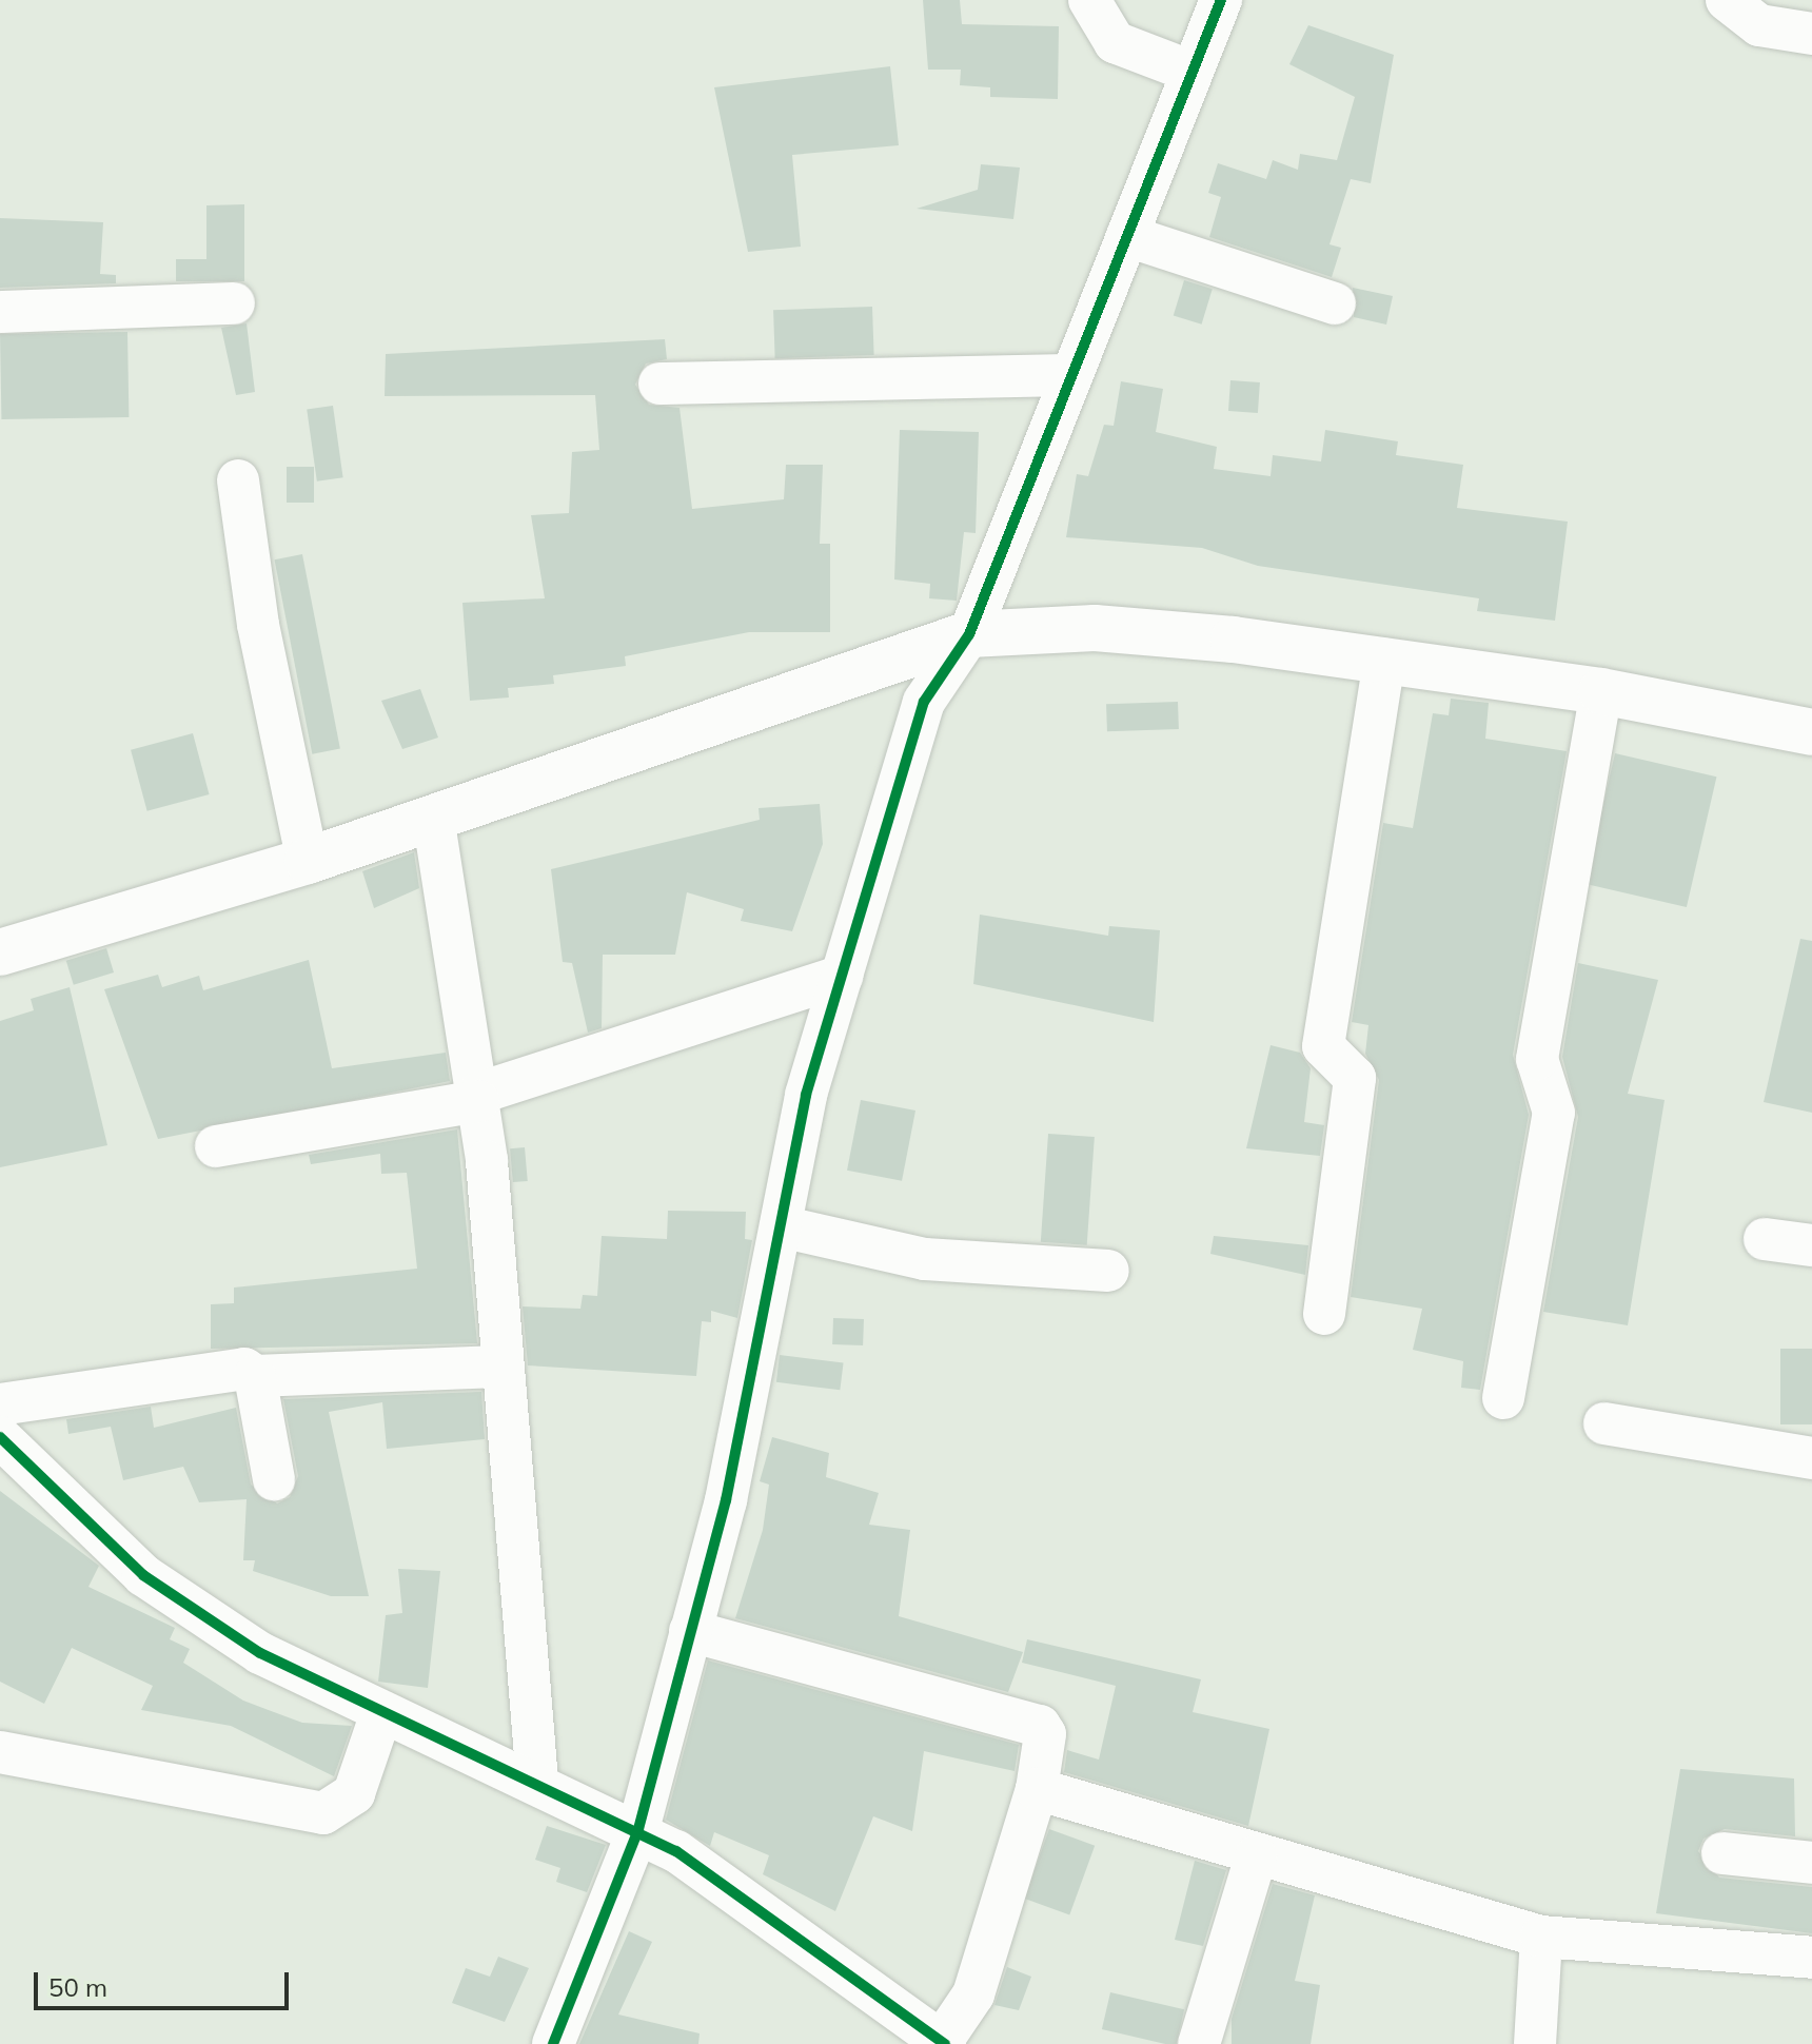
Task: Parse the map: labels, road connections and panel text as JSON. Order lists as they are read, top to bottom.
{
  "scale_bar": "50 m"
}
